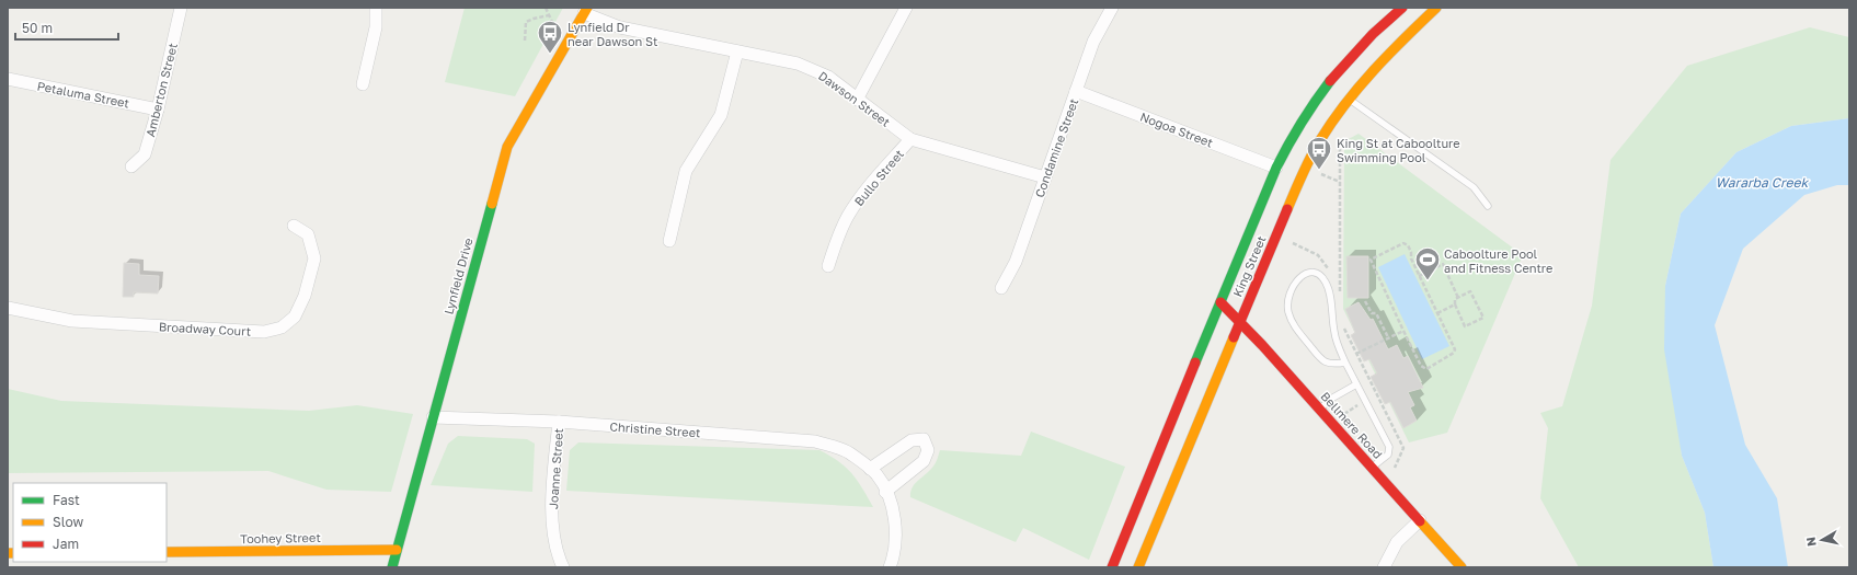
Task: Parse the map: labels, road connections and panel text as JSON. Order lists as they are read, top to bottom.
{
  "streets": {
    "main road": [
      "King Street",
      "Lynfield Drive",
      "Bellmere Road",
      "Toohey Street"
    ],
    "street": [
      "Amberton Street",
      "Petaluma Street",
      "Dawson Street",
      "Nogoa Street",
      "Condamine Street",
      "Bullo Street",
      "Broadway Court",
      "Christine Street",
      "Joanne Street"
    ]
  },
  "crossings": [
    ["Amberton Street", "Petaluma Street"],
    ["Dawson Street", "Condamine Street"],
    ["Dawson Street", "Bullo Street"],
    ["Dawson Street", "Lynfield Drive"],
    ["Nogoa Street", "Condamine Street"],
    ["Nogoa Street", "King Street"],
    ["King Street", "Bellmere Road"],
    ["Lynfield Drive", "Christine Street"],
    ["Lynfield Drive", "Toohey Street"],
    ["Christine Street", "Joanne Street"]
  ],
  "water": ["Wararba Creek"],
  "places": {
    "bus stop": ["Lynfield Dr near Dawson St", "King St at Caboolture Swimming Pool"],
    "sports": ["Caboolture Pool and Fitness Centre"]
  },
  "legend": ["Fast", "Slow", "Jam"],
  "scale_bar": "50 m",
  "north": "left"
}
